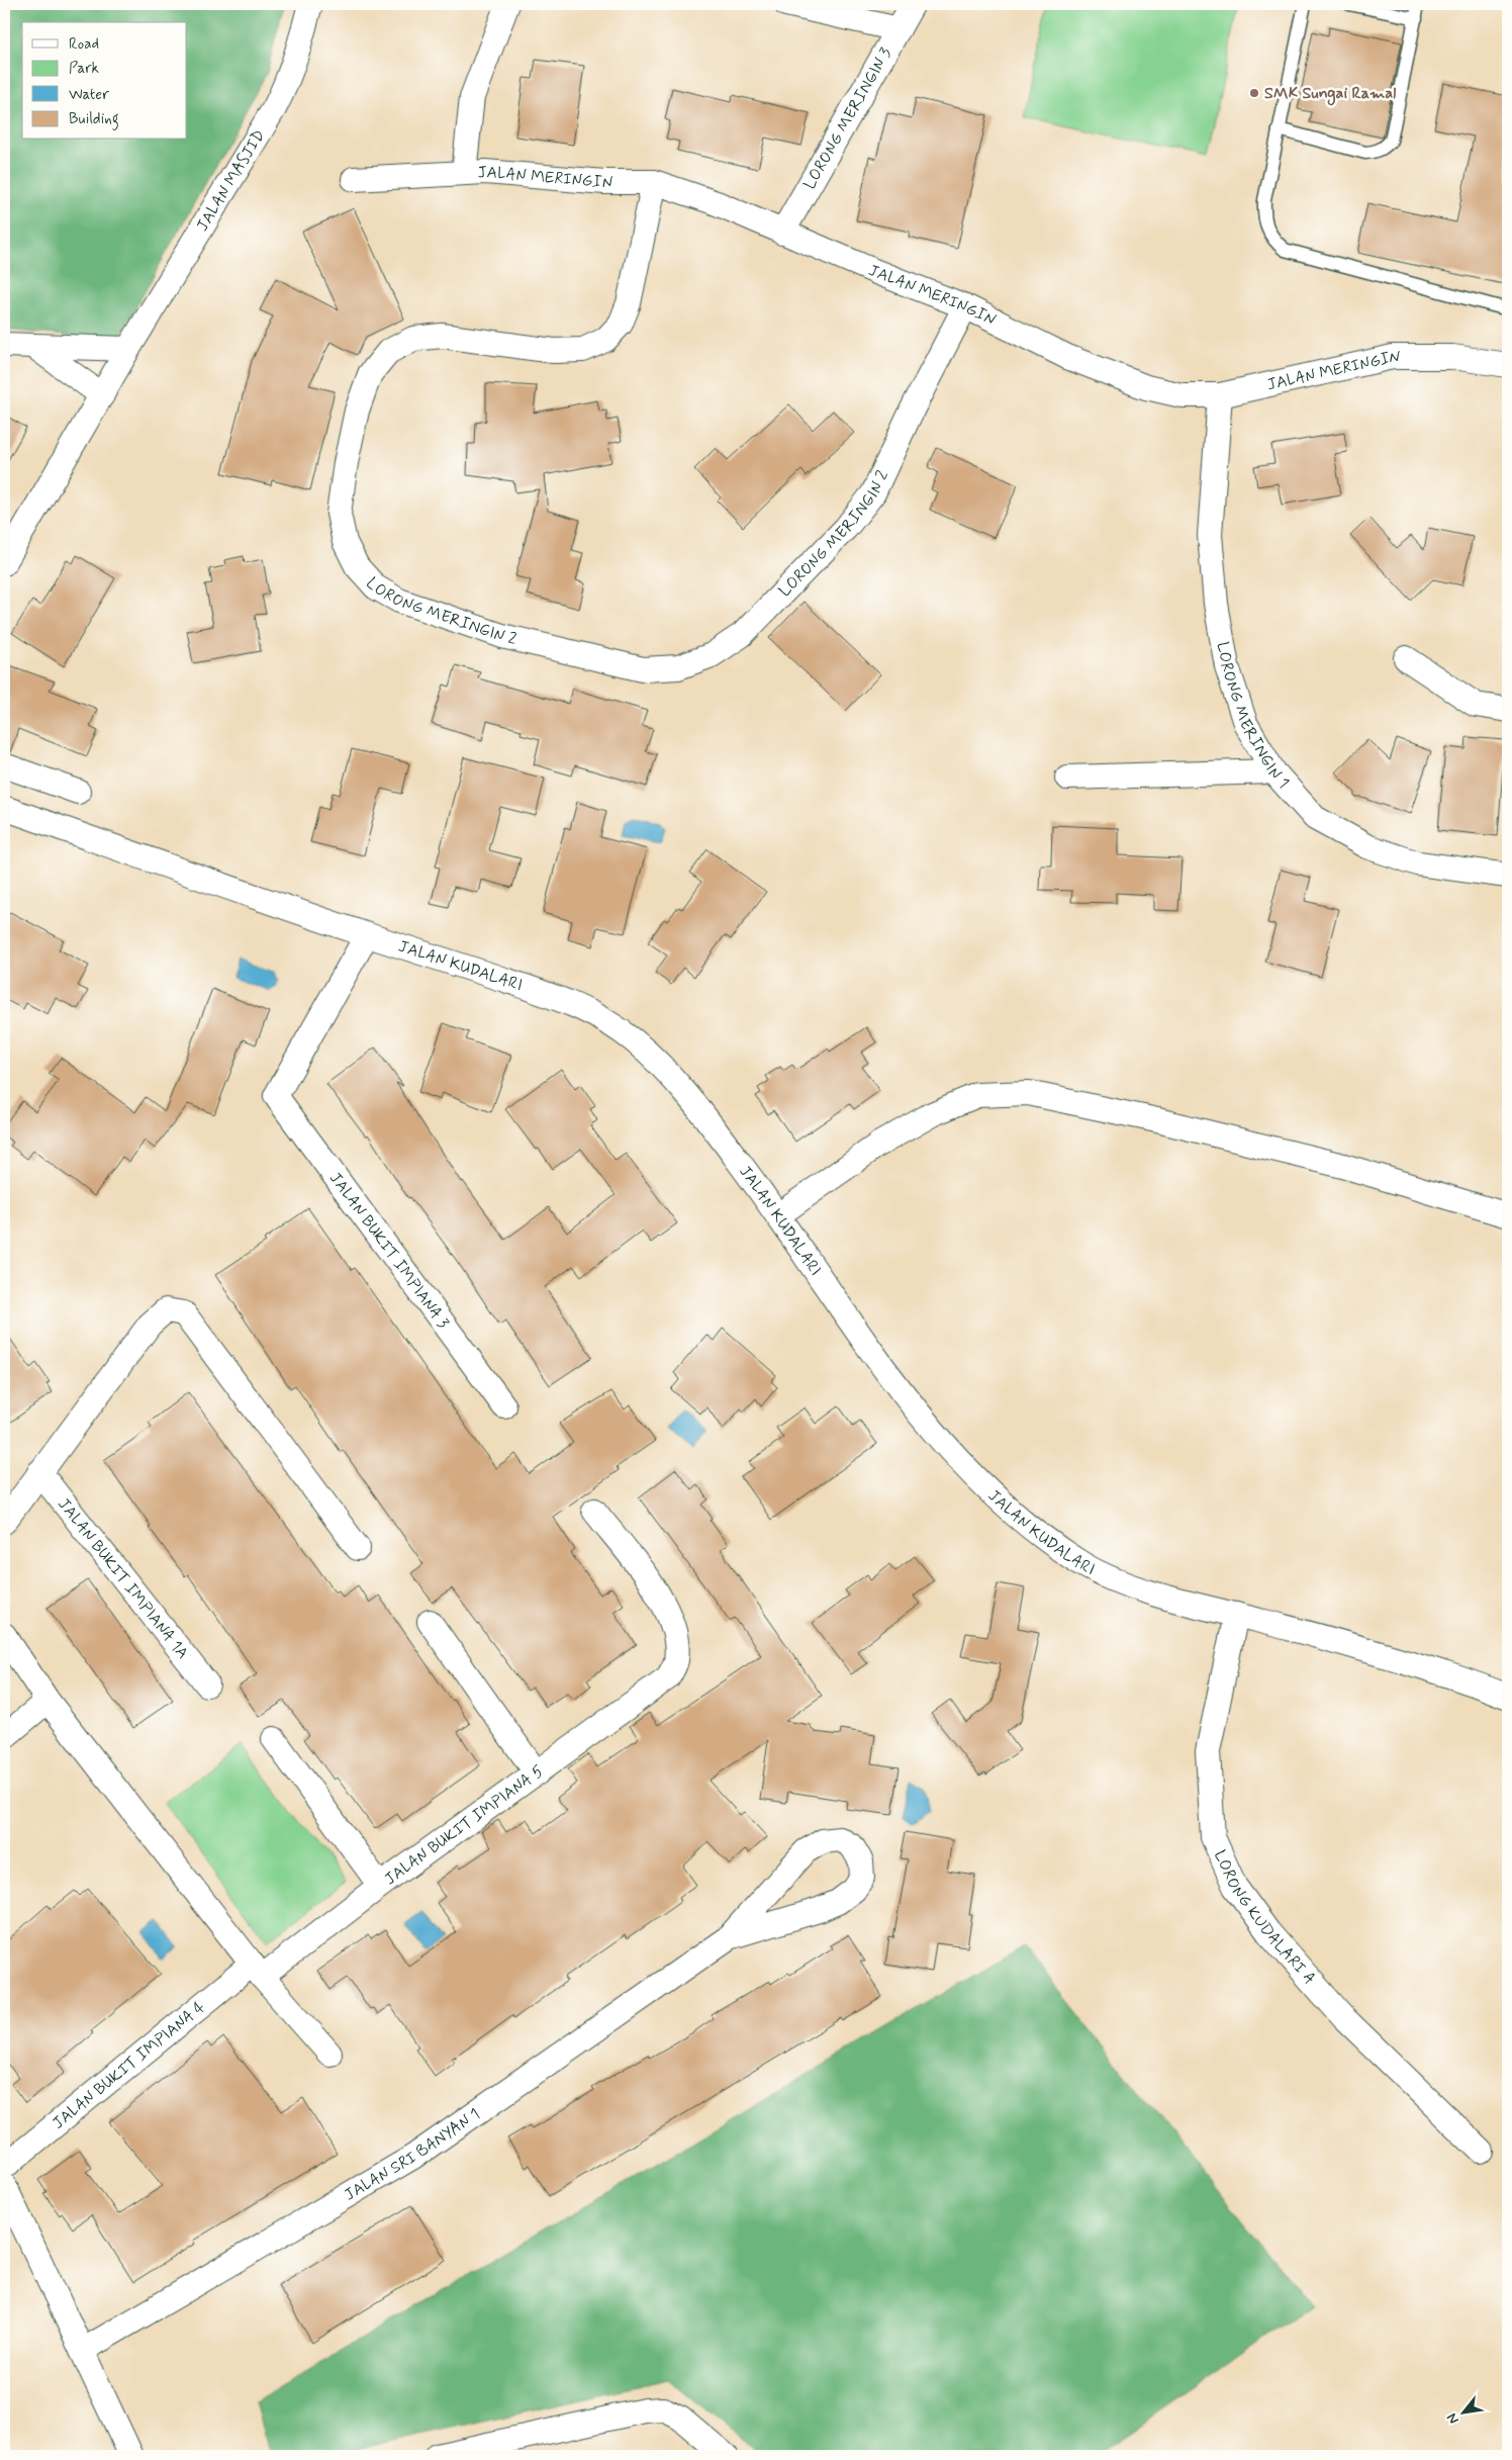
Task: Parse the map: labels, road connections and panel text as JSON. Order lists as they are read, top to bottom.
{
  "streets": {
    "street": [
      "LORONG MERINGIN 3",
      "JALAN MERINGIN",
      "JALAN MASJID",
      "LORONG MERINGIN 2",
      "LORONG MERINGIN 1",
      "JALAN KUDALARI",
      "JALAN BUKIT IMPIANA 3",
      "JALAN BUKIT IMPIANA 1A",
      "JALAN BUKIT IMPIANA 5",
      "LORONG KUDALARI A",
      "JALAN BUKIT IMPIANA 4",
      "JALAN SRI BANYAN 1"
    ]
  },
  "crossings": [
    ["LORONG MERINGIN 3", "JALAN MERINGIN"],
    ["JALAN MERINGIN", "LORONG MERINGIN 2"],
    ["JALAN MERINGIN", "LORONG MERINGIN 1"],
    ["JALAN KUDALARI", "JALAN BUKIT IMPIANA 3"],
    ["JALAN KUDALARI", "LORONG KUDALARI A"],
    ["JALAN BUKIT IMPIANA 5", "JALAN BUKIT IMPIANA 4"]
  ],
  "places": ["SMK Sungai Ramal"],
  "legend": [
    "Road",
    "Park",
    "Water",
    "Building"
  ],
  "north": "bottom left"
}
